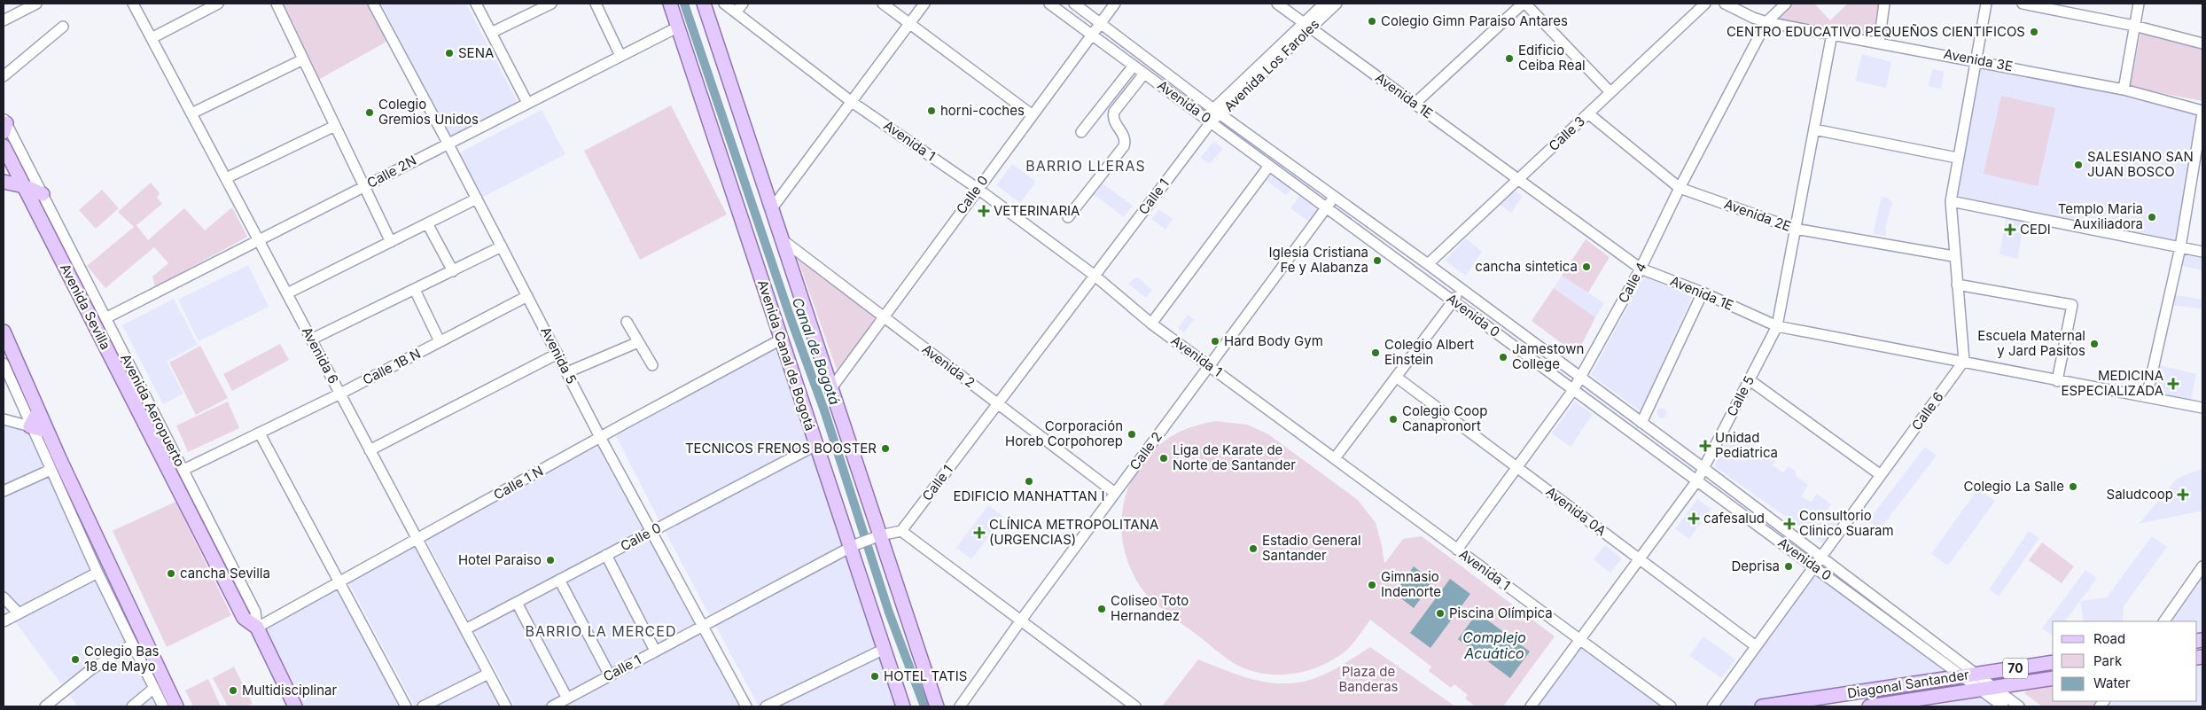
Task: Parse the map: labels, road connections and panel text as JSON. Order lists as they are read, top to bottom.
{
  "streets": {
    "main road": [
      "Avenida Sevilla",
      "Avenida Canal de Bogotá",
      "Avenida Aeropuerto",
      "70",
      "Diagonal Santander"
    ],
    "street": [
      "Avenida 3E",
      "Avenida Los Faroles",
      "Avenida 1E",
      "Avenida 0",
      "Calle 3",
      "Avenida 1",
      "Calle 2N",
      "Calle 0",
      "Calle 1",
      "Avenida 2E",
      "Calle 4",
      "Avenida 6",
      "Avenida 5",
      "Avenida 2",
      "Calle 1B N",
      "Calle 5",
      "Calle 6",
      "Calle 2",
      "Calle 1 N",
      "Avenida 0A"
    ]
  },
  "crossings": [
    ["Avenida 3E", "Calle 4"],
    ["Avenida 3E", "Calle 5"],
    ["Avenida Los Faroles", "Avenida 1E"],
    ["Avenida Los Faroles", "Avenida 0"],
    ["Avenida Los Faroles", "Calle 1"],
    ["Avenida 1E", "Calle 3"],
    ["Avenida 1E", "Calle 4"],
    ["Avenida 1E", "Calle 5"],
    ["Avenida 1E", "Calle 6"],
    ["Avenida 0", "Calle 3"],
    ["Avenida 0", "Calle 0"],
    ["Avenida 0", "Calle 1"],
    ["Avenida 0", "Calle 4"],
    ["Avenida 0", "Calle 5"],
    ["Avenida 0", "Calle 6"],
    ["Avenida 0", "Calle 2"],
    ["Avenida 0", "Diagonal Santander"],
    ["Calle 3", "Avenida 2E"],
    ["Avenida 1", "Calle 0"],
    ["Avenida 1", "Calle 1"],
    ["Avenida 1", "Calle 4"],
    ["Avenida 1", "Calle 5"],
    ["Avenida 1", "Calle 2"],
    ["Calle 2N", "Avenida 6"],
    ["Calle 2N", "Avenida 5"],
    ["Calle 2N", "Avenida Canal de Bogotá"],
    ["Calle 2N", "Avenida Aeropuerto"],
    ["Calle 0", "Avenida 6"],
    ["Calle 0", "Avenida 5"],
    ["Calle 0", "Avenida Canal de Bogotá"],
    ["Calle 0", "Avenida 2"],
    ["Calle 1", "Avenida 5"],
    ["Calle 1", "Avenida Canal de Bogotá"],
    ["Calle 1", "Avenida 2"],
    ["Avenida 2E", "Calle 4"],
    ["Avenida 2E", "Calle 5"],
    ["Calle 4", "Avenida 0A"],
    ["Avenida Sevilla", "Avenida Aeropuerto"],
    ["Avenida Sevilla", "Calle 1 N"],
    ["Avenida 6", "Calle 1B N"],
    ["Avenida 6", "Calle 1 N"],
    ["Avenida 5", "Calle 1B N"],
    ["Avenida 5", "Calle 1 N"],
    ["Avenida Canal de Bogotá", "Calle 1 N"],
    ["Avenida 2", "Calle 2"],
    ["Calle 1B N", "Avenida Aeropuerto"],
    ["Calle 5", "Avenida 0A"],
    ["Avenida Aeropuerto", "Calle 1 N"],
    ["Calle 6", "Avenida 0A"]
  ],
  "districts": ["BARRIO LLERAS", "BARRIO LA MERCED"],
  "water": ["Canal de Bogotá", "Complejo Acuático"],
  "parks": ["Plaza de Banderas"],
  "places": {
    "other": [
      "Colegio Gimn Paraiso Antares",
      "CENTRO EDUCATIVO PEQUEÑOS CIENTIFICOS",
      "SENA",
      "Edificio Ceiba Real",
      "horni-coches",
      "Colegio Gremios Unidos",
      "SALESIANO SAN JUAN BOSCO",
      "Templo Maria Auxiliadora",
      "Iglesia Cristiana Fe y Alabanza",
      "cancha sintetica",
      "Hard Body Gym",
      "Escuela Maternal y Jard Pasitos",
      "Colegio Albert Einstein",
      "Jamestown College",
      "Colegio Coop Canapronort",
      "Corporación Horeb Corpohorep",
      "TECNICOS FRENOS BOOSTER",
      "Liga de Karate de Norte de Santander",
      "EDIFICIO MANHATTAN I",
      "Colegio La Salle",
      "Estadio General Santander",
      "Hotel Paraiso",
      "Deprisa",
      "cancha Sevilla",
      "Gimnasio Indenorte",
      "Coliseo Toto Hernandez",
      "Piscina Olímpica",
      "Colegio Bas 18 de Mayo",
      "HOTEL TATIS",
      "Multidisciplinar"
    ],
    "health": [
      "VETERINARIA",
      "CEDI",
      "MEDICINA ESPECIALIZADA",
      "Unidad Pediatrica",
      "Saludcoop",
      "cafesalud",
      "Consultorio Clinico Suaram",
      "CLÍNICA METROPOLITANA (URGENCIAS)"
    ]
  },
  "legend": ["Road", "Park", "Water"]
}
